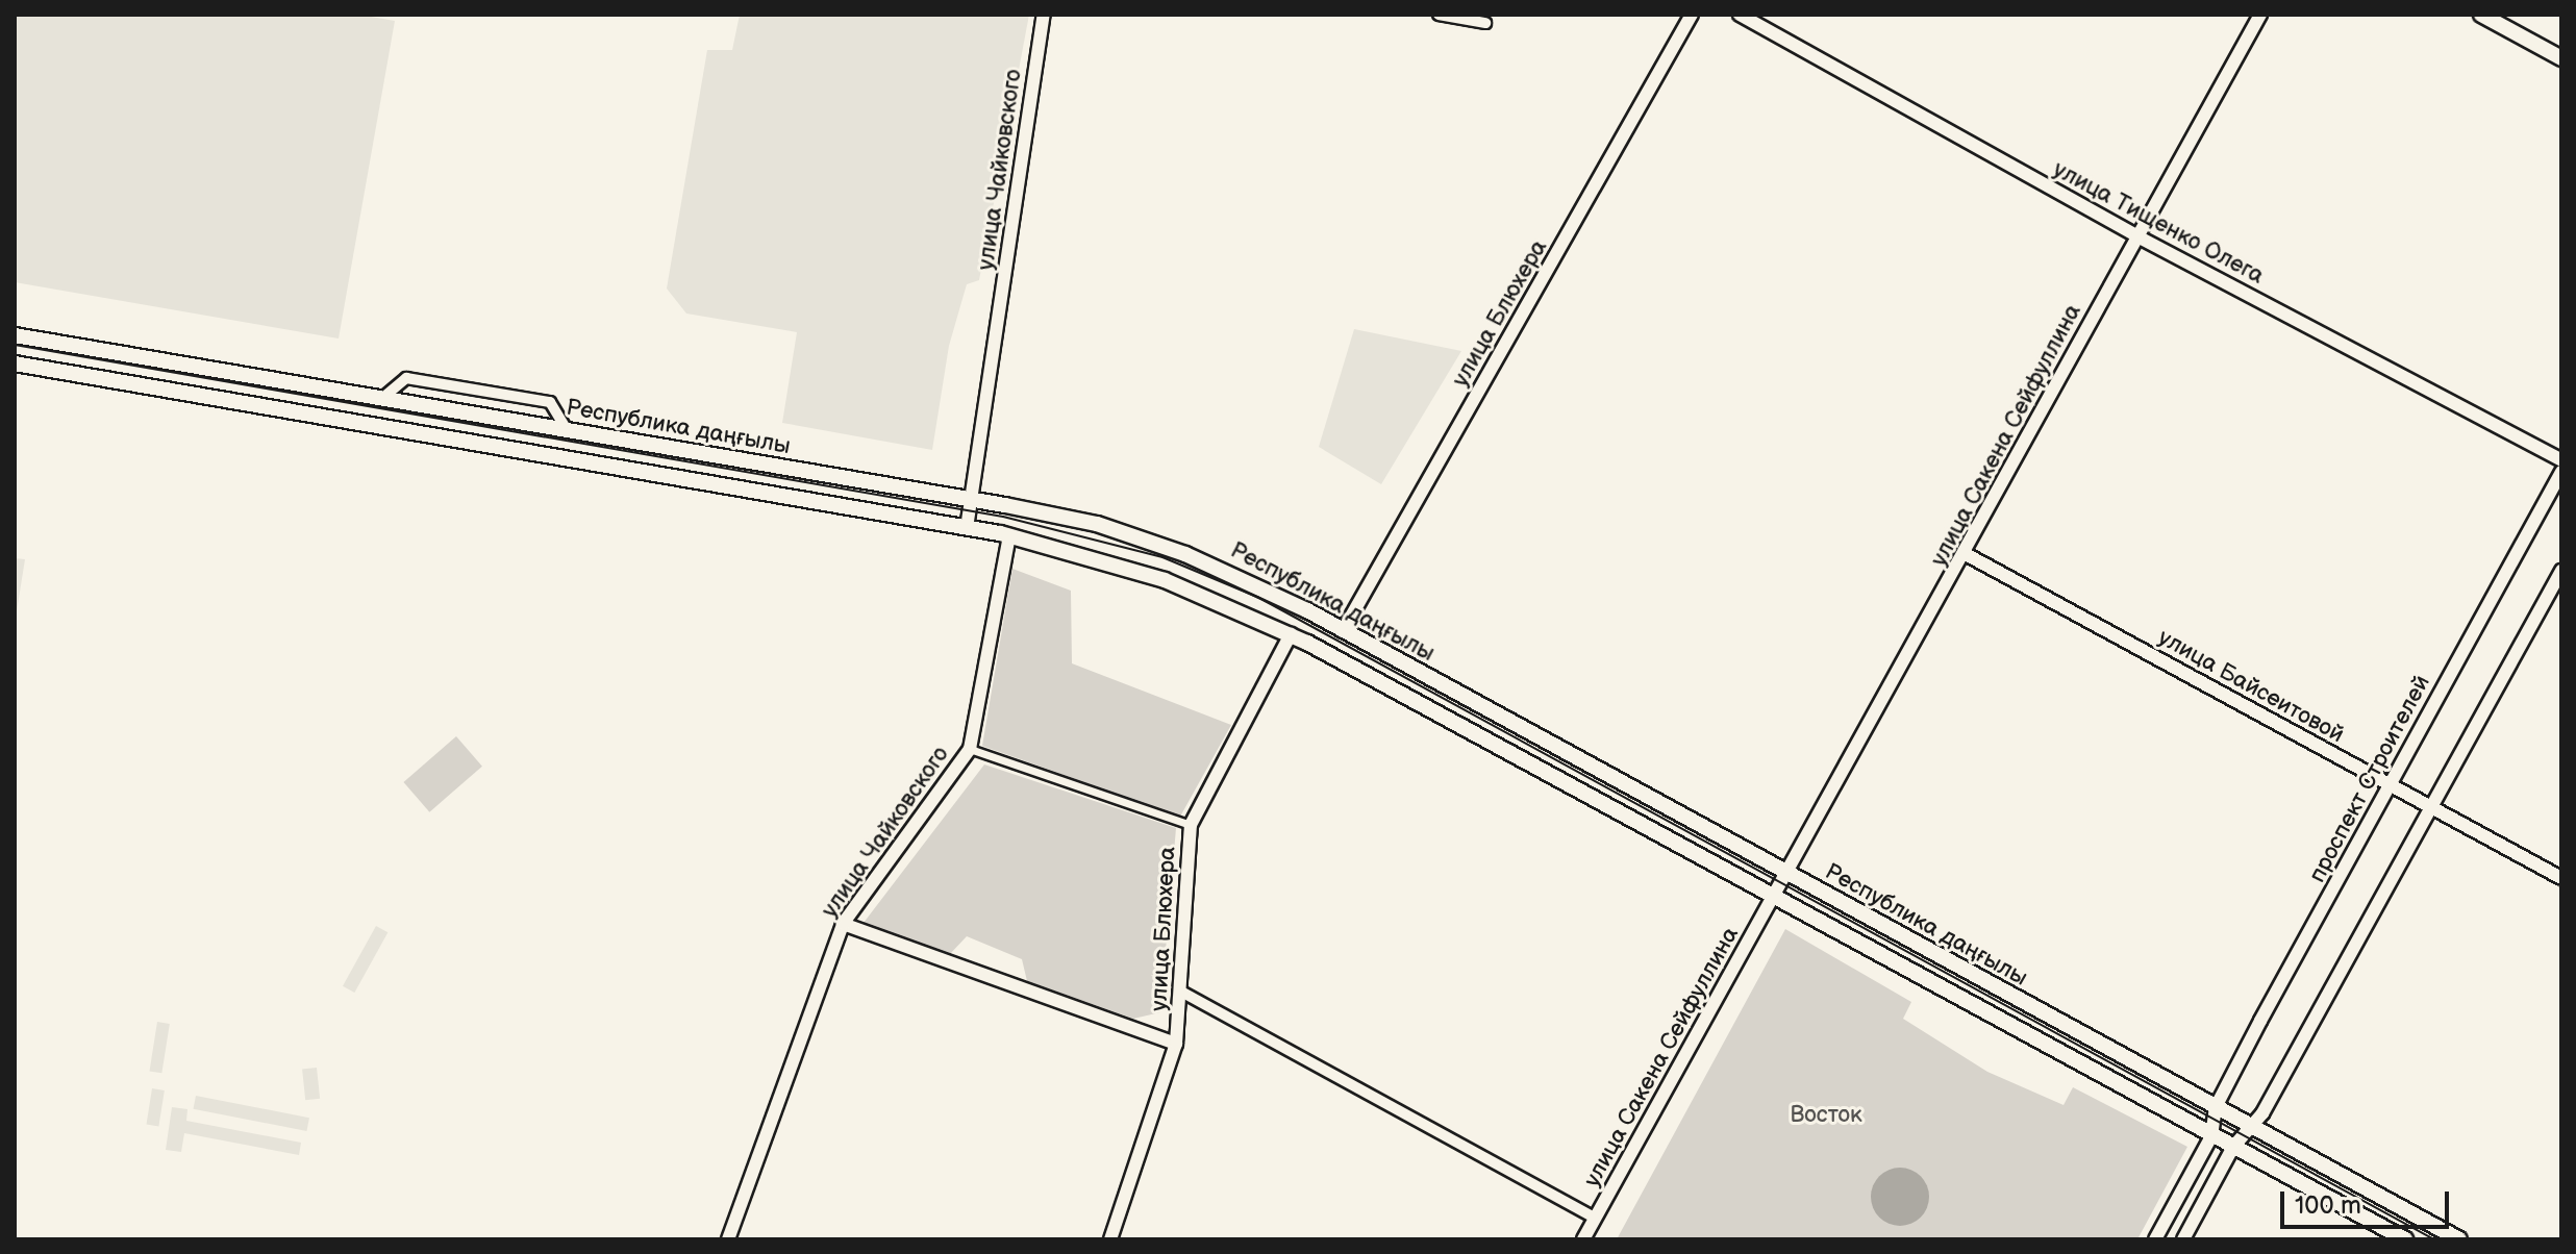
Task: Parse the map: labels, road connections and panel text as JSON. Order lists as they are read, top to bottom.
{
  "streets": {
    "main road": ["Республика даңғылы"],
    "street": [
      "улица Чайковского",
      "улица Тищенко Олега",
      "улица Блюхера",
      "улица Сакена Сейфуллина",
      "улица Байсеитовой",
      "проспект Строителей"
    ]
  },
  "crossings": [
    ["улица Чайковского", "Республика даңғылы"],
    ["улица Тищенко Олега", "улица Сакена Сейфуллина"],
    ["улица Блюхера", "Республика даңғылы"],
    ["Республика даңғылы", "улица Сакена Сейфуллина"],
    ["Республика даңғылы", "проспект Строителей"],
    ["улица Сакена Сейфуллина", "улица Байсеитовой"],
    ["улица Байсеитовой", "проспект Строителей"]
  ],
  "parks": ["Восток"],
  "scale_bar": "100 m"
}
